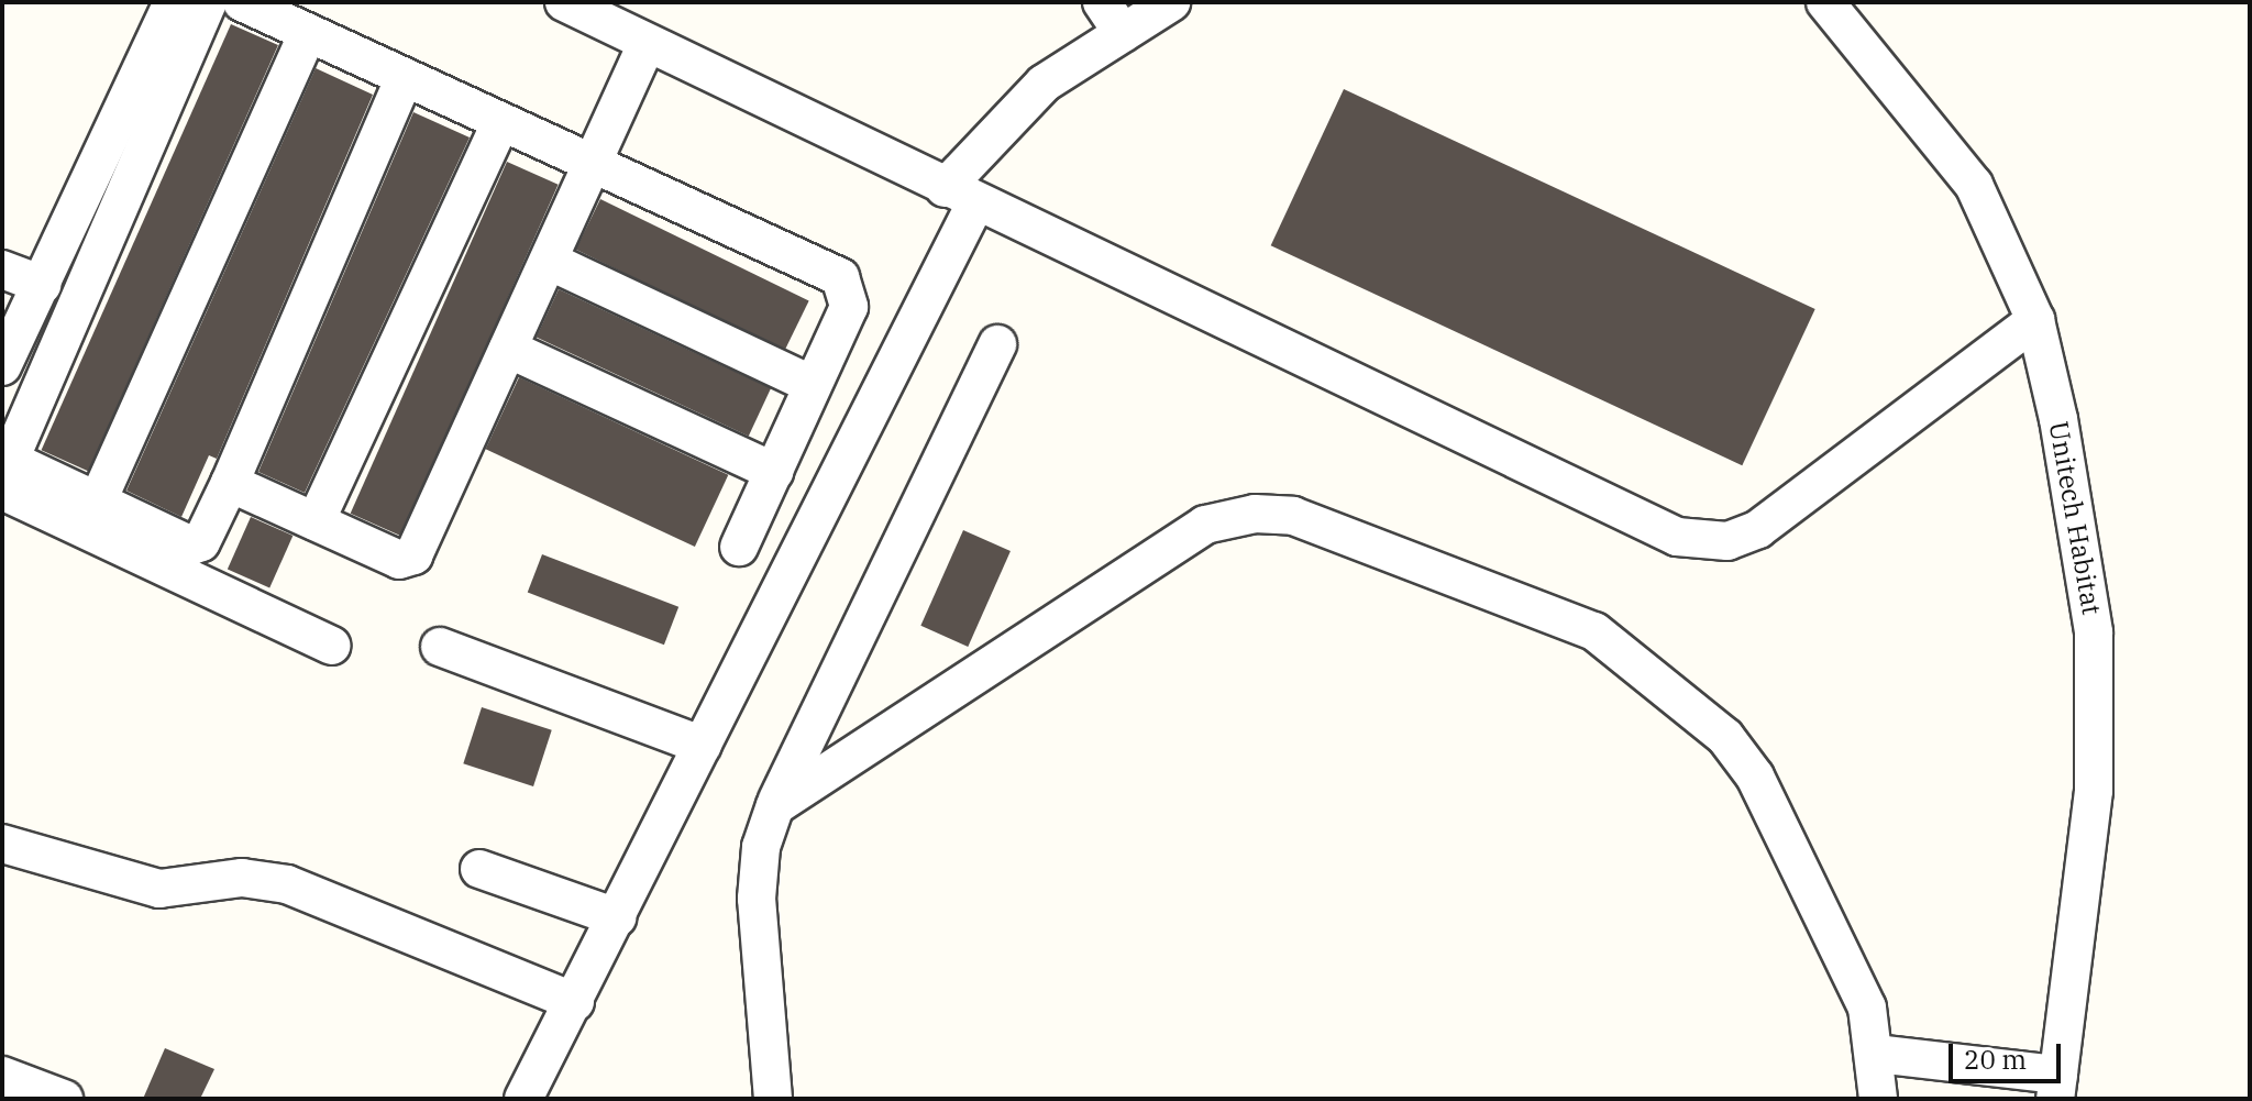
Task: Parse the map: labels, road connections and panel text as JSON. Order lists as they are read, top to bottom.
{
  "streets": {
    "street": ["Unitech Habitat"]
  },
  "scale_bar": "20 m"
}
